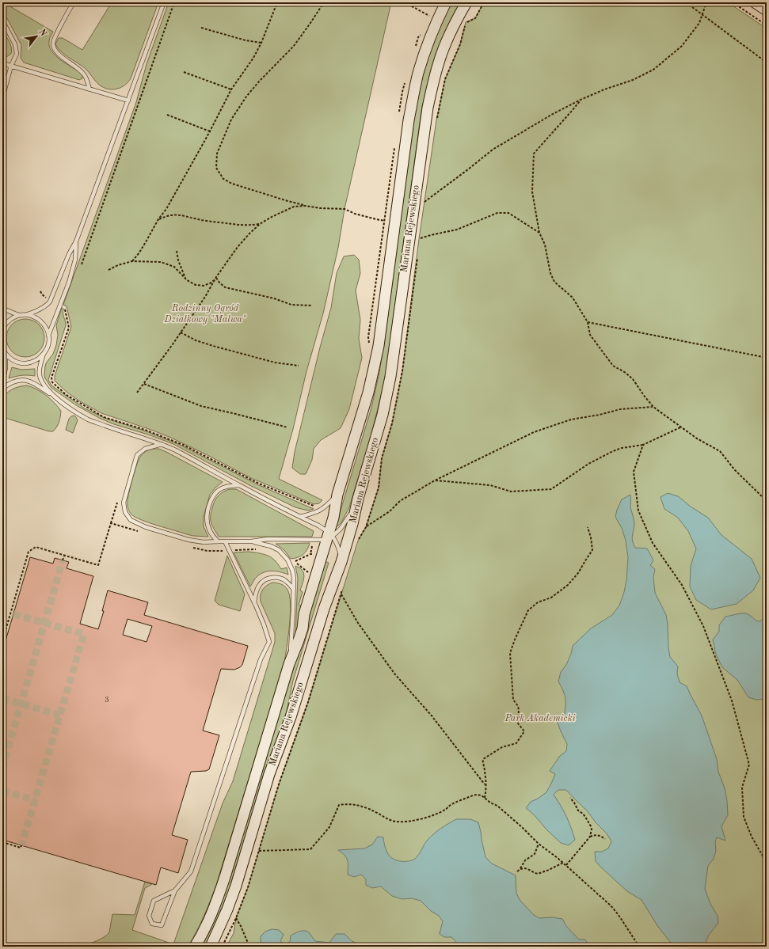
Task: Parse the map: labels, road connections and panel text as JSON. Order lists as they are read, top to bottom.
{
  "streets": {
    "street": ["Mariana Rejewskiego"]
  },
  "parks": ["Rodzinny Ogród Działkowy \"Malwa\"", "Park Akademicki"],
  "house_numbers": ["3"],
  "north": "top right"
}
